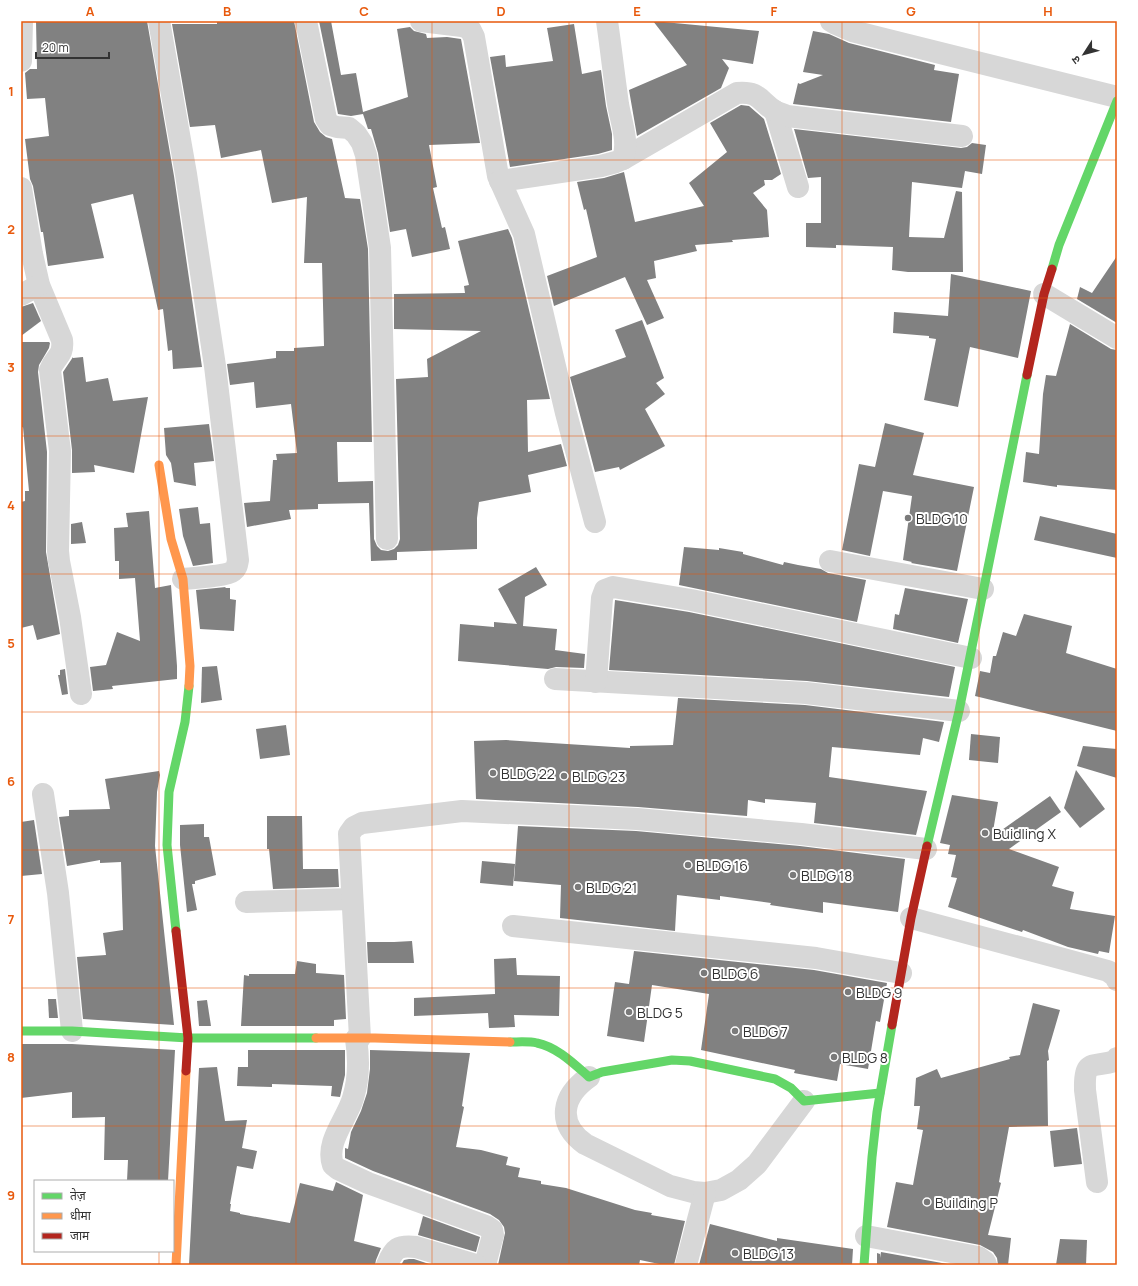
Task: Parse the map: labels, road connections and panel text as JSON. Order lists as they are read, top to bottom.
{
  "places": [
    "BLDG 10",
    "BLDG 22",
    "BLDG 23",
    "Buidling X",
    "BLDG 16",
    "BLDG 18",
    "BLDG 21",
    "BLDG 6",
    "BLDG 9",
    "BLDG 5",
    "BLDG 7",
    "BLDG 8",
    "Building P",
    "BLDG 13"
  ],
  "legend": ["तेज़", "धीमा", "जाम"],
  "scale_bar": "20 m",
  "north": "bottom left",
  "grid": {
    "columns": [
      "A",
      "B",
      "C",
      "D",
      "E",
      "F",
      "G",
      "H"
    ],
    "rows": [
      "1",
      "2",
      "3",
      "4",
      "5",
      "6",
      "7",
      "8",
      "9"
    ]
  }
}
